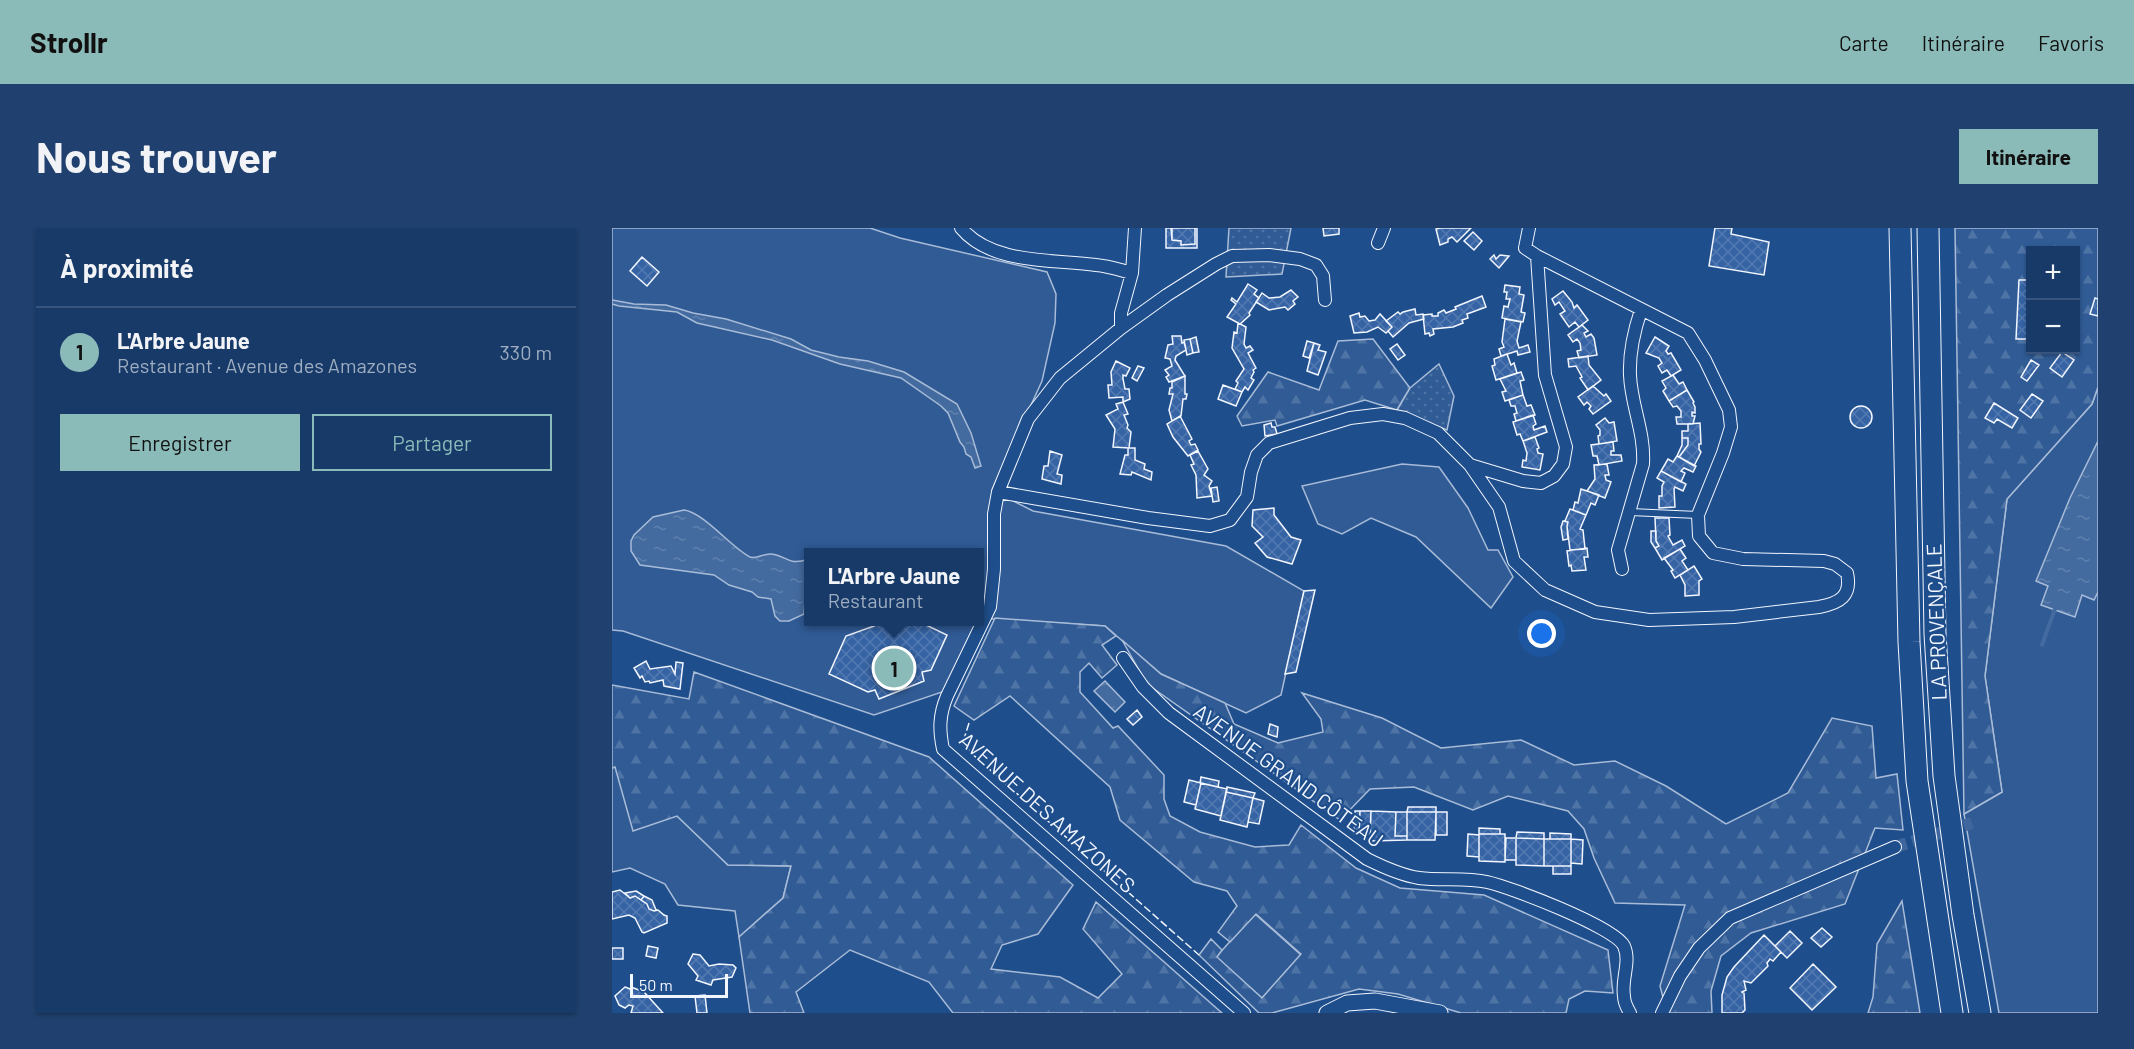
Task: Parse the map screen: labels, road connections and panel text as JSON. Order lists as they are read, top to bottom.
{
  "streets": {
    "highway": ["LA PROVENÇALE"],
    "street": ["AVENUE GRAND CÔTEAU", "AVENUE DES AMAZONES"]
  },
  "scale_bar": "50 m",
  "page": {
    "header": "Strollr",
    "nav": ["Carte", "Itinéraire", "Favoris"],
    "buttons": [
      "Itinéraire",
      ["Enregistrer", "Partager"]
    ],
    "title": "Nous trouver",
    "heading": "À proximité",
    "map_buttons": ["+", "−"],
    "list": [
      {
        "mark": "1",
        "name": "L'Arbre Jaune",
        "note": "Restaurant · Avenue des Amazones",
        "value": "330 m"
      }
    ],
    "popup": ["L'Arbre Jaune", "Restaurant"],
    "pins": "1",
    "scale": "50 m"
  }
}
